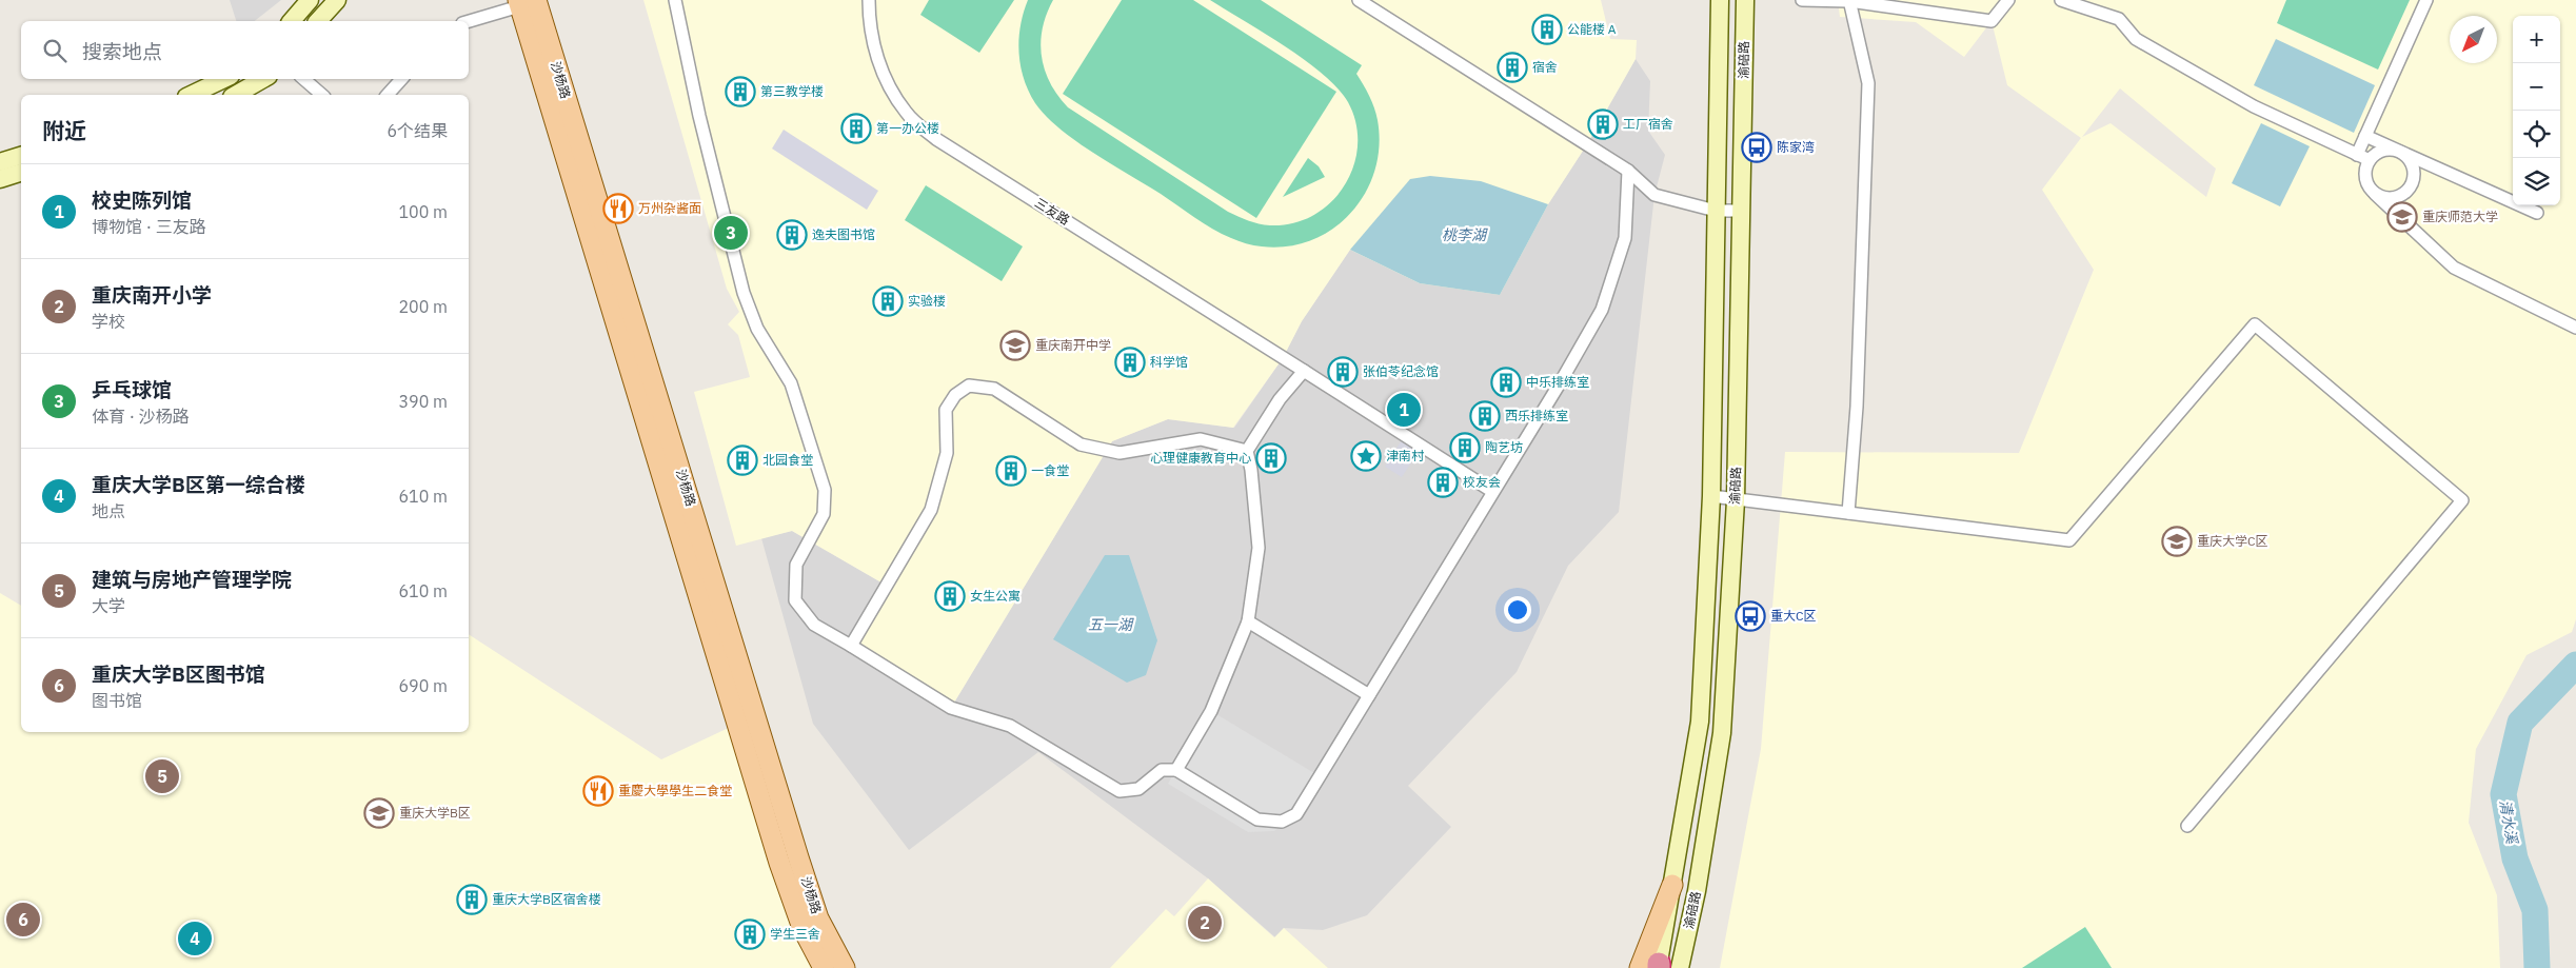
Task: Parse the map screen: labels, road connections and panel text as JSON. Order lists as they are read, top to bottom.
{
  "streets": {
    "main road": ["渝碚路", "沙杨路"],
    "street": ["三友路"]
  },
  "water": ["桃李湖", "五一湖", "清水溪"],
  "places": {
    "building": [
      "公能楼 A",
      "宿舍",
      "第三教学楼",
      "工厂宿舍",
      "第一办公楼",
      "逸夫图书馆",
      "实验楼",
      "科学馆",
      "张伯苓纪念馆",
      "中乐排练室",
      "西乐排练室",
      "陶艺坊",
      "心理健康教育中心",
      "北园食堂",
      "一食堂",
      "校友会",
      "女生公寓",
      "重庆大学B区宿舍楼",
      "学生三舍"
    ],
    "bus stop": ["陈家湾", "重大C区"],
    "restaurant": ["万州杂酱面", "重慶大學學生二食堂"],
    "school or university": [
      "重庆师范大学",
      "重庆南开中学",
      "重庆大学C区",
      "重庆大学B区"
    ],
    "place": ["津南村"]
  },
  "north": "bottom left",
  "page": {
    "map_buttons": ["+", "−"],
    "search": "搜索地点",
    "heading": ["附近", "6个结果"],
    "list": [
      {
        "mark": "1",
        "name": "校史陈列馆",
        "note": "博物馆 · 三友路",
        "value": "100 m"
      },
      {
        "mark": "2",
        "name": "重庆南开小学",
        "note": "学校",
        "value": "200 m"
      },
      {
        "mark": "3",
        "name": "乒乓球馆",
        "note": "体育 · 沙杨路",
        "value": "390 m"
      },
      {
        "mark": "4",
        "name": "重庆大学B区第一综合楼",
        "note": "地点",
        "value": "610 m"
      },
      {
        "mark": "5",
        "name": "建筑与房地产管理学院",
        "note": "大学",
        "value": "610 m"
      },
      {
        "mark": "6",
        "name": "重庆大学B区图书馆",
        "note": "图书馆",
        "value": "690 m"
      }
    ],
    "pins": [
      "3",
      "1",
      "5",
      "6",
      "2",
      "4"
    ]
  }
}
